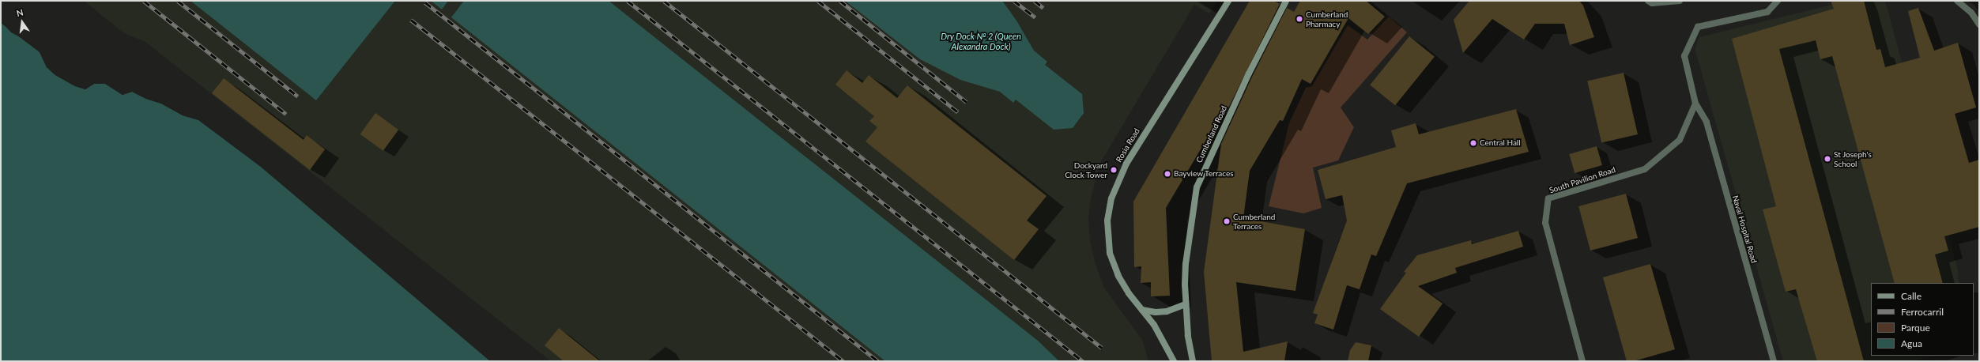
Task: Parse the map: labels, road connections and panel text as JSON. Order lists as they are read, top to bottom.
{
  "streets": {
    "main road": ["Cumberland Road", "Rosia Road"],
    "street": ["South Pavilion Road", "Naval Hospital Road"]
  },
  "crossings": [
    ["South Pavilion Road", "Naval Hospital Road"]
  ],
  "water": ["Dry Dock № 2 (Queen Alexandra Dock)"],
  "places": [
    "Cumberland Pharmacy",
    "Central Hall",
    "St Joseph's School",
    "Dockyard Clock Tower",
    "Bayview Terraces",
    "Cumberland Terraces"
  ],
  "legend": [
    "Calle",
    "Ferrocarril",
    "Parque",
    "Agua"
  ],
  "north": "top"
}
